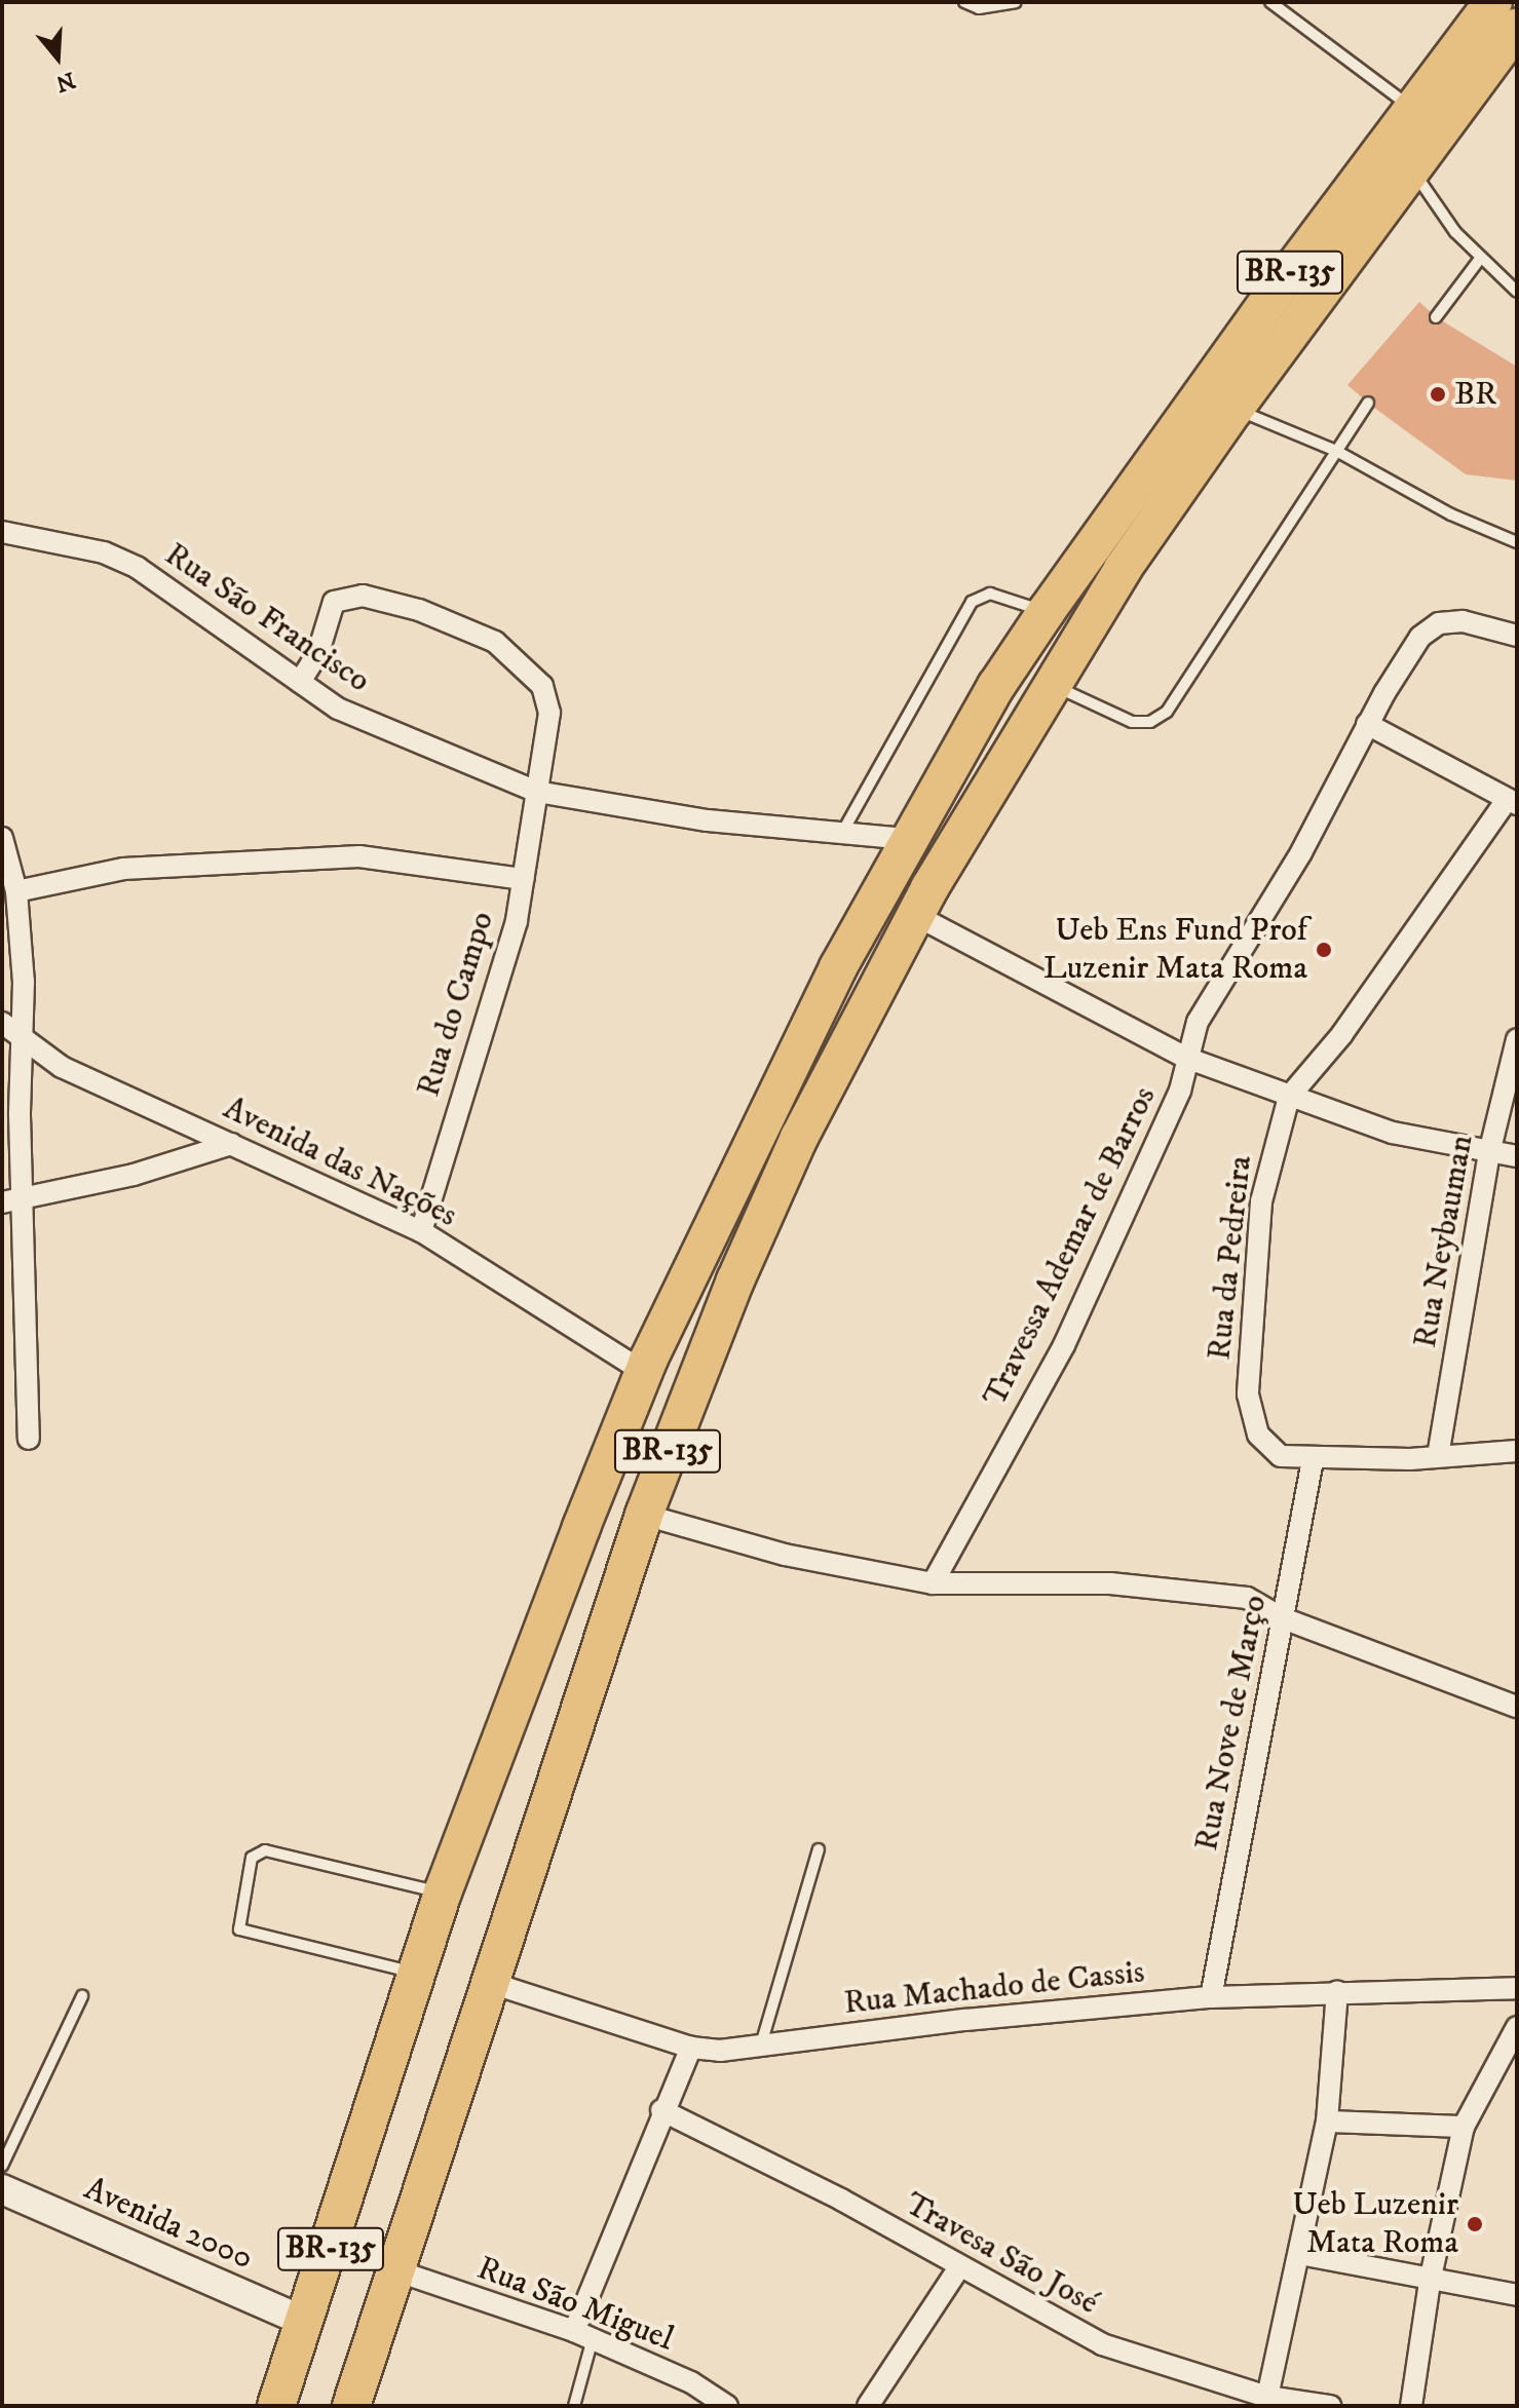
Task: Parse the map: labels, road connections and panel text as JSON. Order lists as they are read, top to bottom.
{
  "streets": {
    "highway": ["BR-135"],
    "street": [
      "Rua São Francisco",
      "Rua do Campo",
      "Avenida das Nações",
      "Rua Neybauman",
      "Travessa Ademar de Barros",
      "Rua da Pedreira",
      "Rua Nove de Março",
      "Rua Machado de Cassis",
      "Avenida 2000",
      "Travesa São José",
      "Rua São Miguel"
    ]
  },
  "crossings": [
    ["BR-135", "Avenida das Nações"],
    ["BR-135", "Rua Machado de Cassis"],
    ["BR-135", "Avenida 2000"],
    ["BR-135", "Rua São Miguel"],
    ["Rua São Francisco", "Rua do Campo"],
    ["Rua do Campo", "Avenida das Nações"],
    ["Rua Neybauman", "Rua da Pedreira"],
    ["Rua da Pedreira", "Rua Nove de Março"],
    ["Rua Nove de Março", "Rua Machado de Cassis"]
  ],
  "places": ["BR", "Ueb Ens Fund Prof Luzenir Mata Roma", "Ueb Luzenir Mata Roma"],
  "north": "bottom"
}
